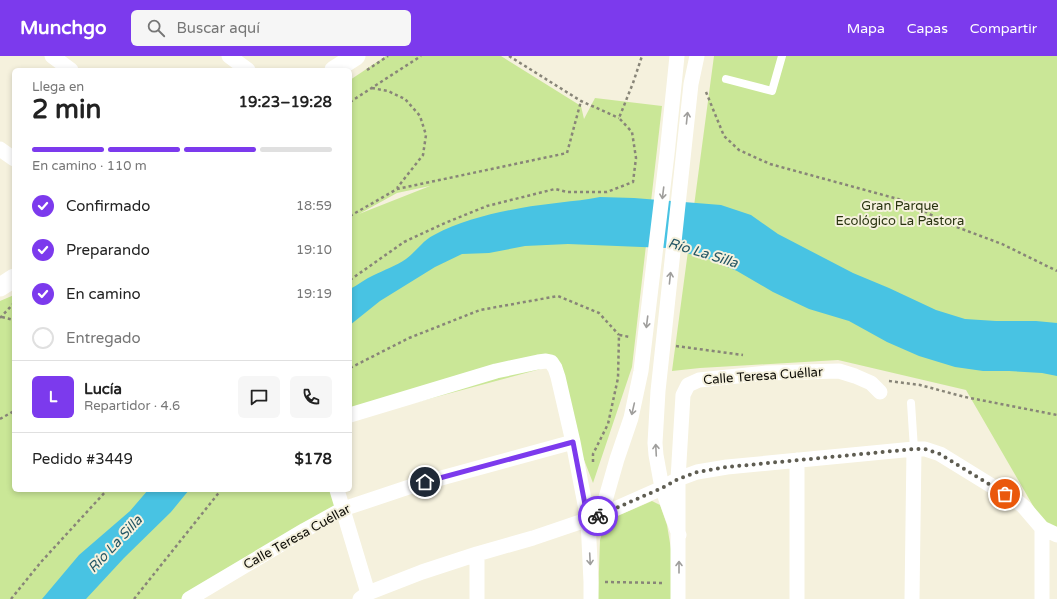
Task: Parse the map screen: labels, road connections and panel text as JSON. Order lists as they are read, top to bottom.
{
  "streets": {
    "street": ["Calle Teresa Cuéllar"]
  },
  "water": ["Río La Silla"],
  "parks": ["Gran Parque Ecológico La Pastora"],
  "page": {
    "header": "Munchgo",
    "search": "Buscar aquí",
    "nav": ["Mapa", "Capas", "Compartir"],
    "heading": ["2 min", "Llega en", "19:23–19:28"],
    "panel": [
      "Lucía",
      "Repartidor · 4.6",
      "Pedido #3449",
      "$178"
    ],
    "bar": "En camino · 110 m",
    "list": [
      ["Confirmado", "18:59"],
      ["Preparando", "19:10"],
      ["En camino", "19:19"],
      "Entregado"
    ],
    "round": "L"
  }
}
